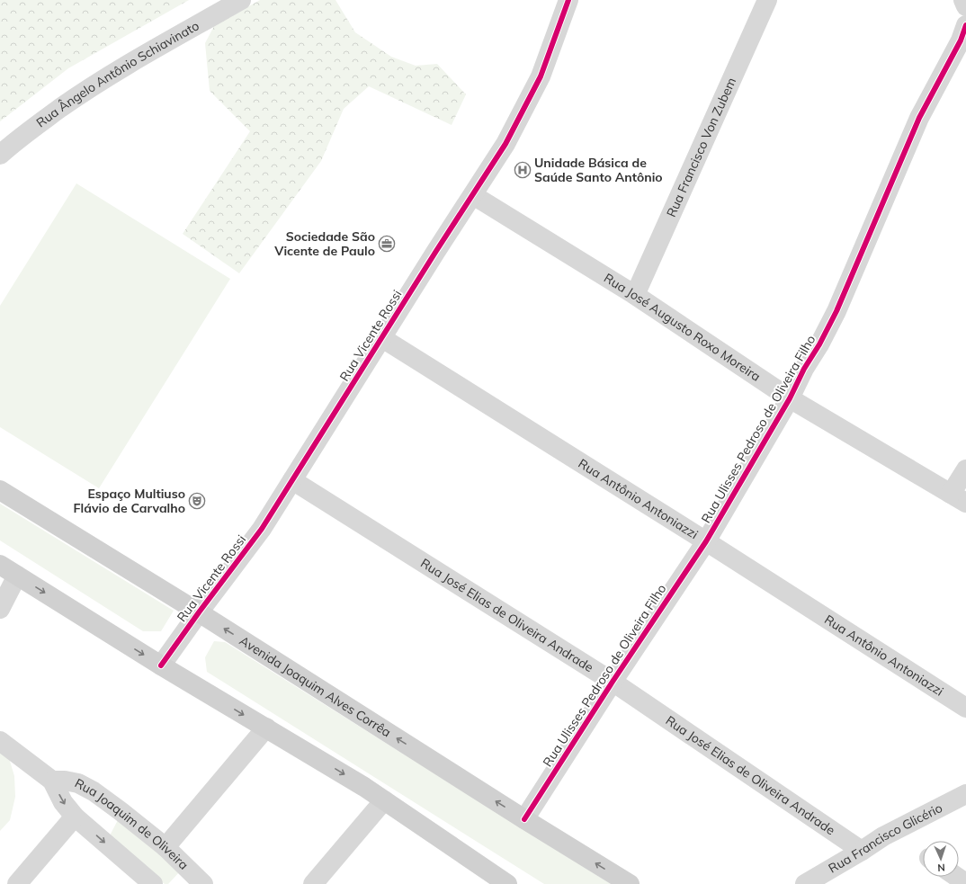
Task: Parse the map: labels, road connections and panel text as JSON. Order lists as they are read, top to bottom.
{
  "streets": {
    "main road": ["Avenida Joaquim Alves Corrêa"],
    "street": [
      "Rua Ângelo Antônio Schiavinato",
      "Rua Francisco Von Zubem",
      "Rua José Augusto Roxo Moreira",
      "Rua Vicente Rossi",
      "Rua Ulisses Pedroso de Oliveira Filho",
      "Rua Antônio Antoniazzi",
      "Rua José Elias de Oliveira Andrade",
      "Rua Joaquim de Oliveira",
      "Rua Francisco Glicério"
    ]
  },
  "crossings": [
    ["Rua Francisco Von Zubem", "Rua José Augusto Roxo Moreira"],
    ["Rua José Augusto Roxo Moreira", "Rua Vicente Rossi"],
    ["Rua José Augusto Roxo Moreira", "Rua Ulisses Pedroso de Oliveira Filho"],
    ["Rua Vicente Rossi", "Rua Antônio Antoniazzi"],
    ["Rua Vicente Rossi", "Rua José Elias de Oliveira Andrade"],
    ["Rua Vicente Rossi", "Avenida Joaquim Alves Corrêa"],
    ["Rua Ulisses Pedroso de Oliveira Filho", "Rua Antônio Antoniazzi"],
    ["Rua Ulisses Pedroso de Oliveira Filho", "Rua José Elias de Oliveira Andrade"],
    ["Rua Ulisses Pedroso de Oliveira Filho", "Avenida Joaquim Alves Corrêa"],
    ["Rua José Elias de Oliveira Andrade", "Rua Francisco Glicério"]
  ],
  "places": {
    "hospital": ["Unidade Básica de Saúde Santo Antônio"],
    "office": ["Sociedade São Vicente de Paulo"],
    "theatre": ["Espaço Multiuso Flávio de Carvalho"]
  },
  "north": "bottom"
}
